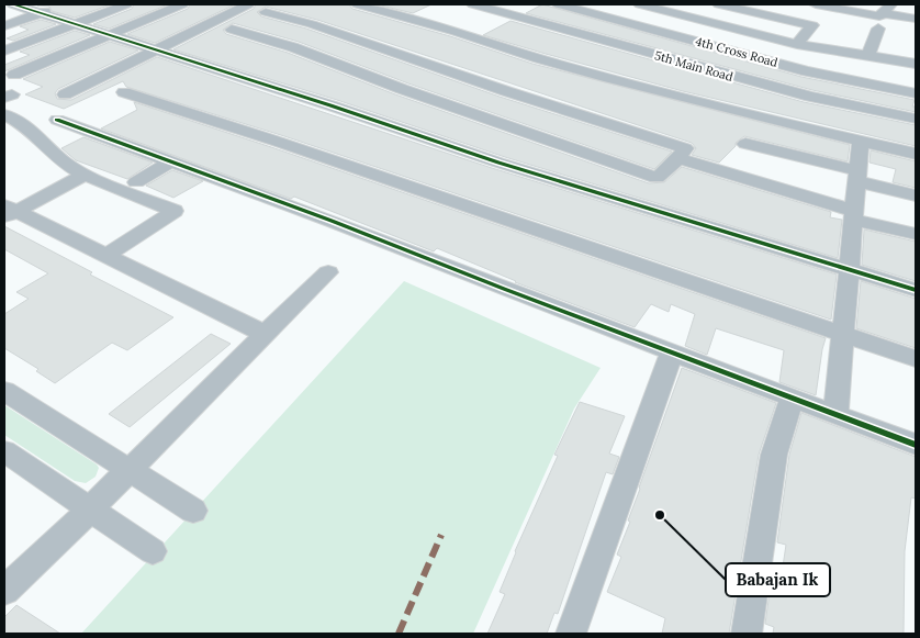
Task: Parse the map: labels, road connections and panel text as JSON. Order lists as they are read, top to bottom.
{
  "streets": {
    "street": ["4th Cross Road", "5th Main Road"]
  },
  "places": ["Babajan Ik"]
}
